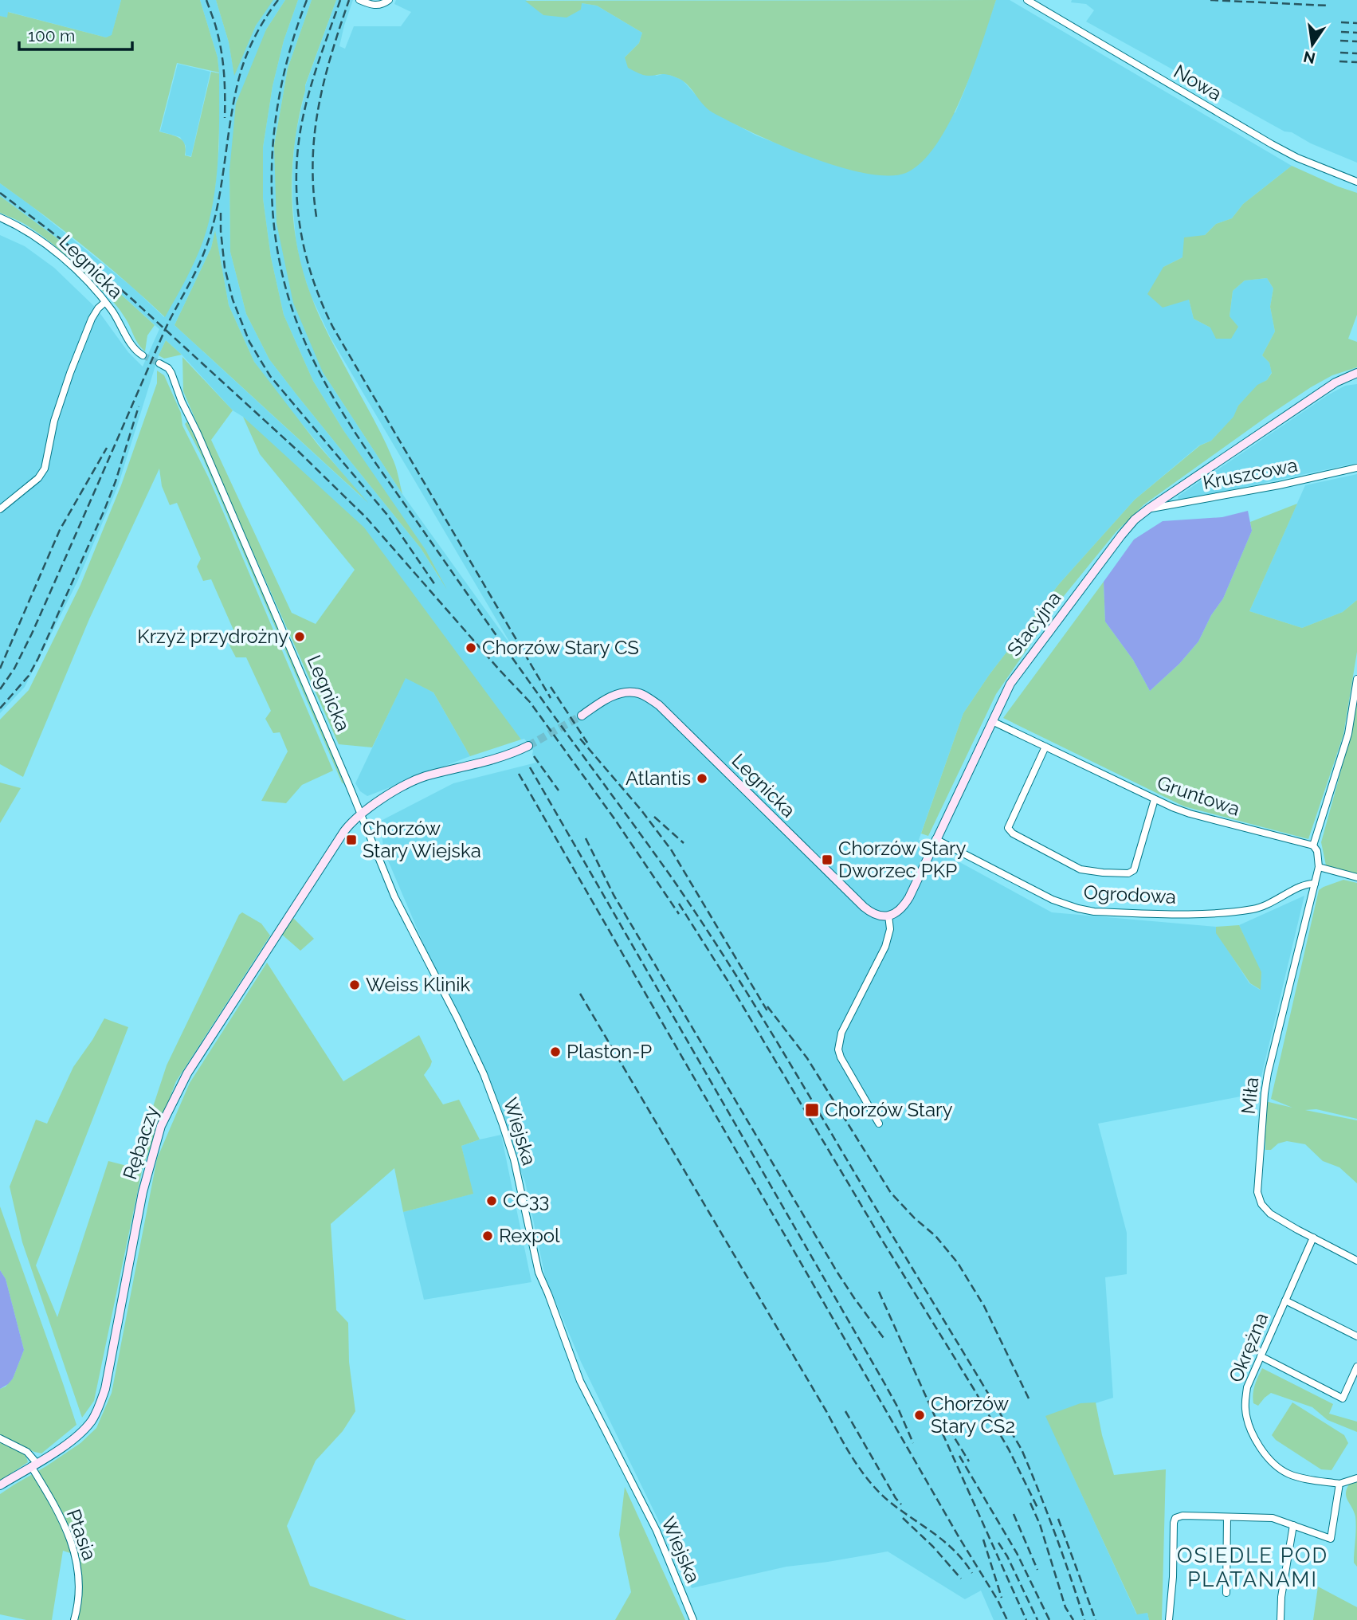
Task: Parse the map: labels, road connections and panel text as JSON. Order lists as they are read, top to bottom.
{
  "streets": {
    "street": [
      "Nowa",
      "Legnicka",
      "Kruszcowa",
      "Stacyjna",
      "Gruntowa",
      "Ogrodowa",
      "Miła",
      "Wiejska",
      "Rębaczy",
      "Okrężna",
      "Ptasia"
    ]
  },
  "crossings": [
    ["Legnicka", "Stacyjna"],
    ["Legnicka", "Wiejska"],
    ["Legnicka", "Rębaczy"],
    ["Kruszcowa", "Stacyjna"],
    ["Stacyjna", "Gruntowa"],
    ["Stacyjna", "Ogrodowa"],
    ["Ogrodowa", "Miła"],
    ["Miła", "Okrężna"],
    ["Wiejska", "Rębaczy"],
    ["Rębaczy", "Ptasia"]
  ],
  "districts": ["OSIEDLE POD PLATANAMI"],
  "places": {
    "other": [
      "Krzyż przydrożny",
      "Chorzów Stary CS",
      "Atlantis",
      "Weiss Klinik",
      "Plaston-P",
      "CC33",
      "Rexpol",
      "Chorzów Stary CS2"
    ],
    "transit": ["Chorzów Stary Wiejska", "Chorzów Stary Dworzec PKP", "Chorzów Stary"]
  },
  "scale_bar": "100 m",
  "north": "bottom"
}
